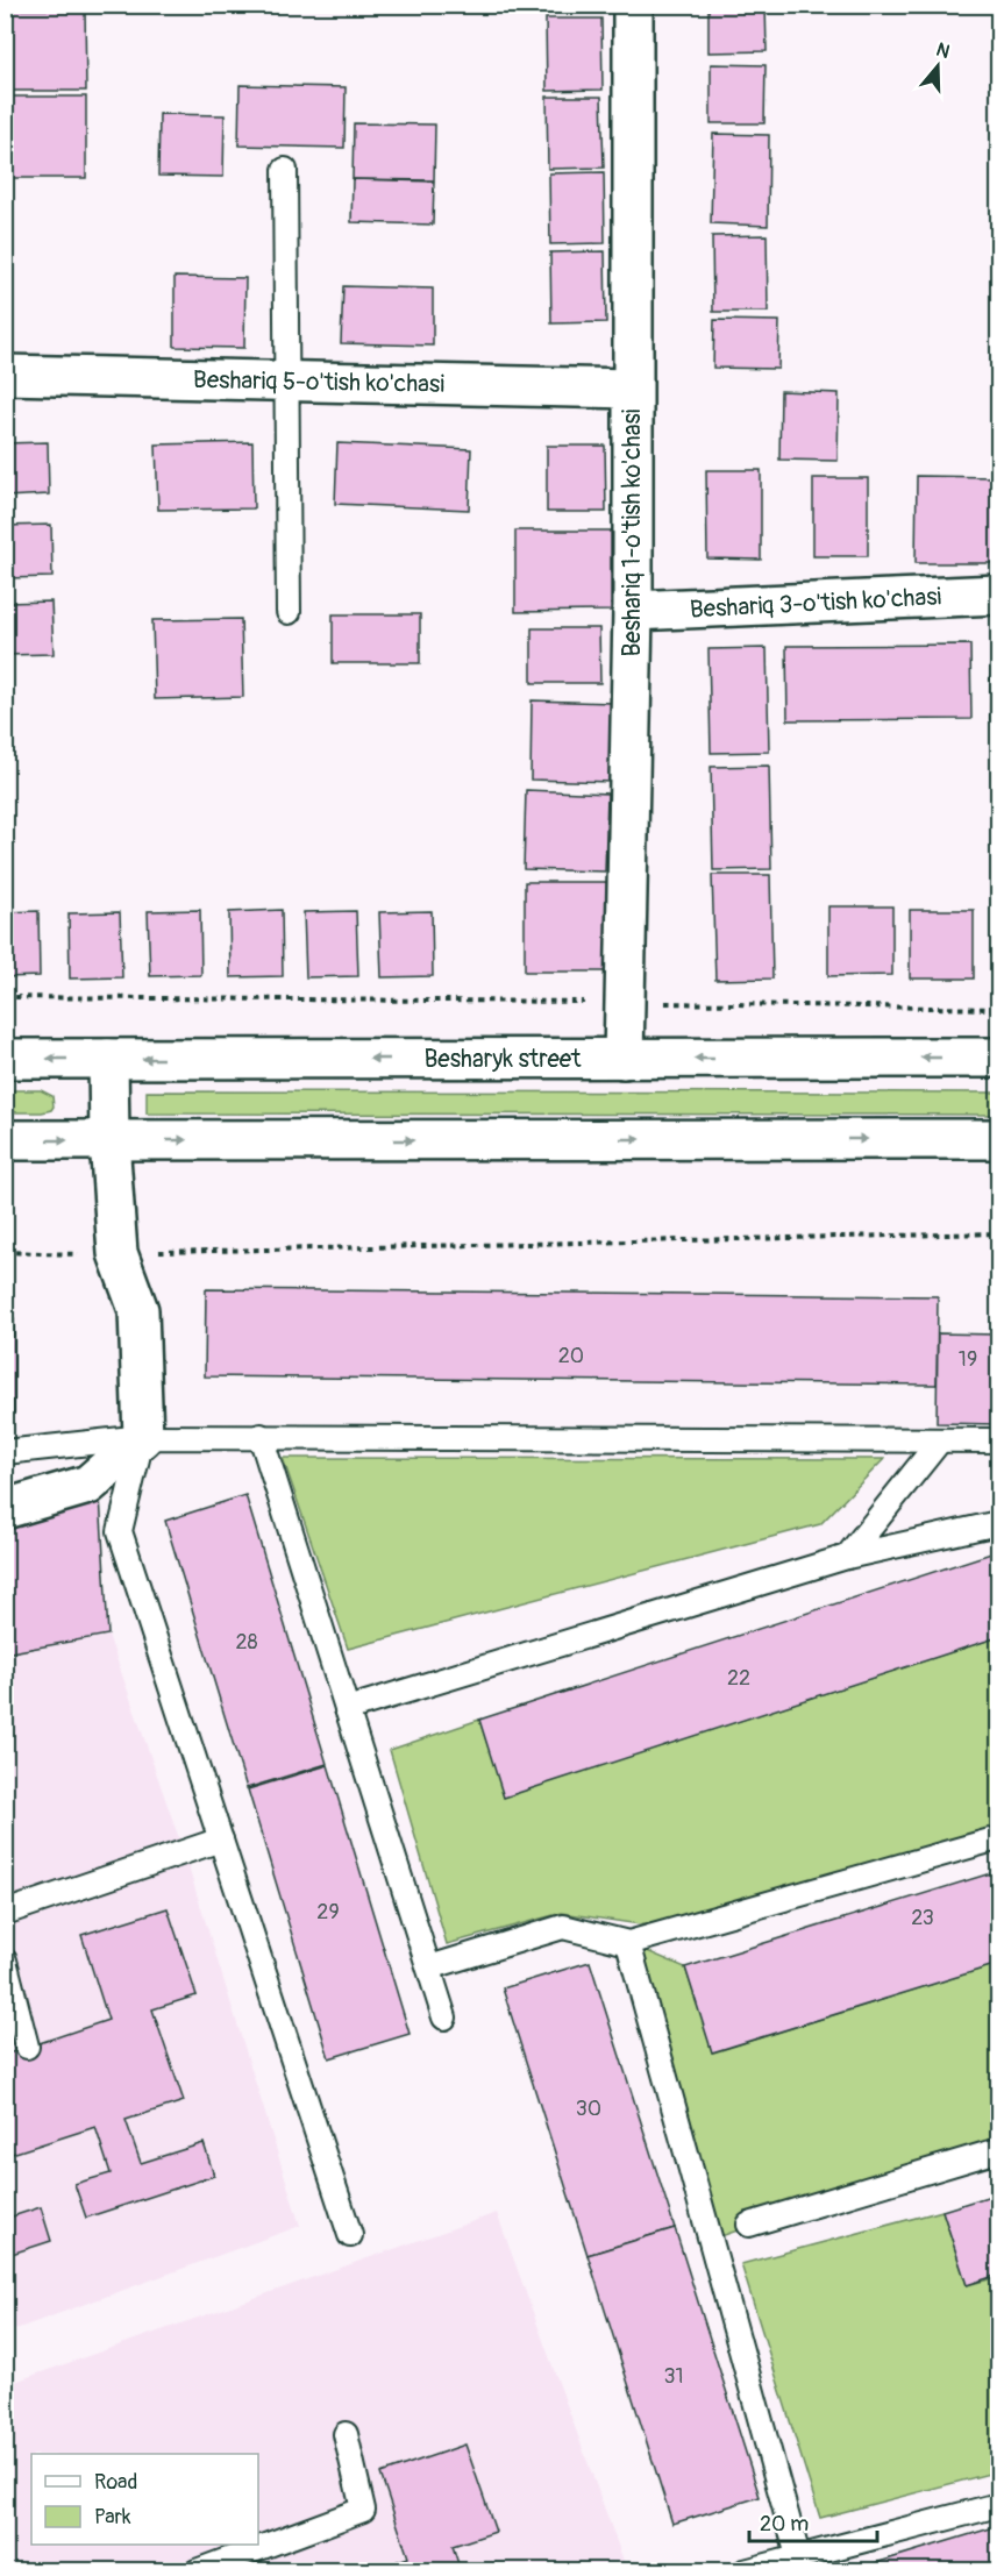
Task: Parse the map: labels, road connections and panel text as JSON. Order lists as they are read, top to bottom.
{
  "streets": {
    "street": [
      "Beshariq 5-o'tish ko'chasi",
      "Beshariq 1-o'tish ko'chasi",
      "Beshariq 3-o'tish ko'chasi",
      "Besharyk street"
    ]
  },
  "crossings": [
    ["Beshariq 5-o'tish ko'chasi", "Beshariq 1-o'tish ko'chasi"],
    ["Beshariq 1-o'tish ko'chasi", "Beshariq 3-o'tish ko'chasi"],
    ["Beshariq 1-o'tish ko'chasi", "Besharyk street"]
  ],
  "house_numbers": [
    "20",
    "19",
    "28",
    "22",
    "29",
    "23",
    "30",
    "31"
  ],
  "legend": ["Road", "Park"],
  "scale_bar": "20 m",
  "north": "top"
}
